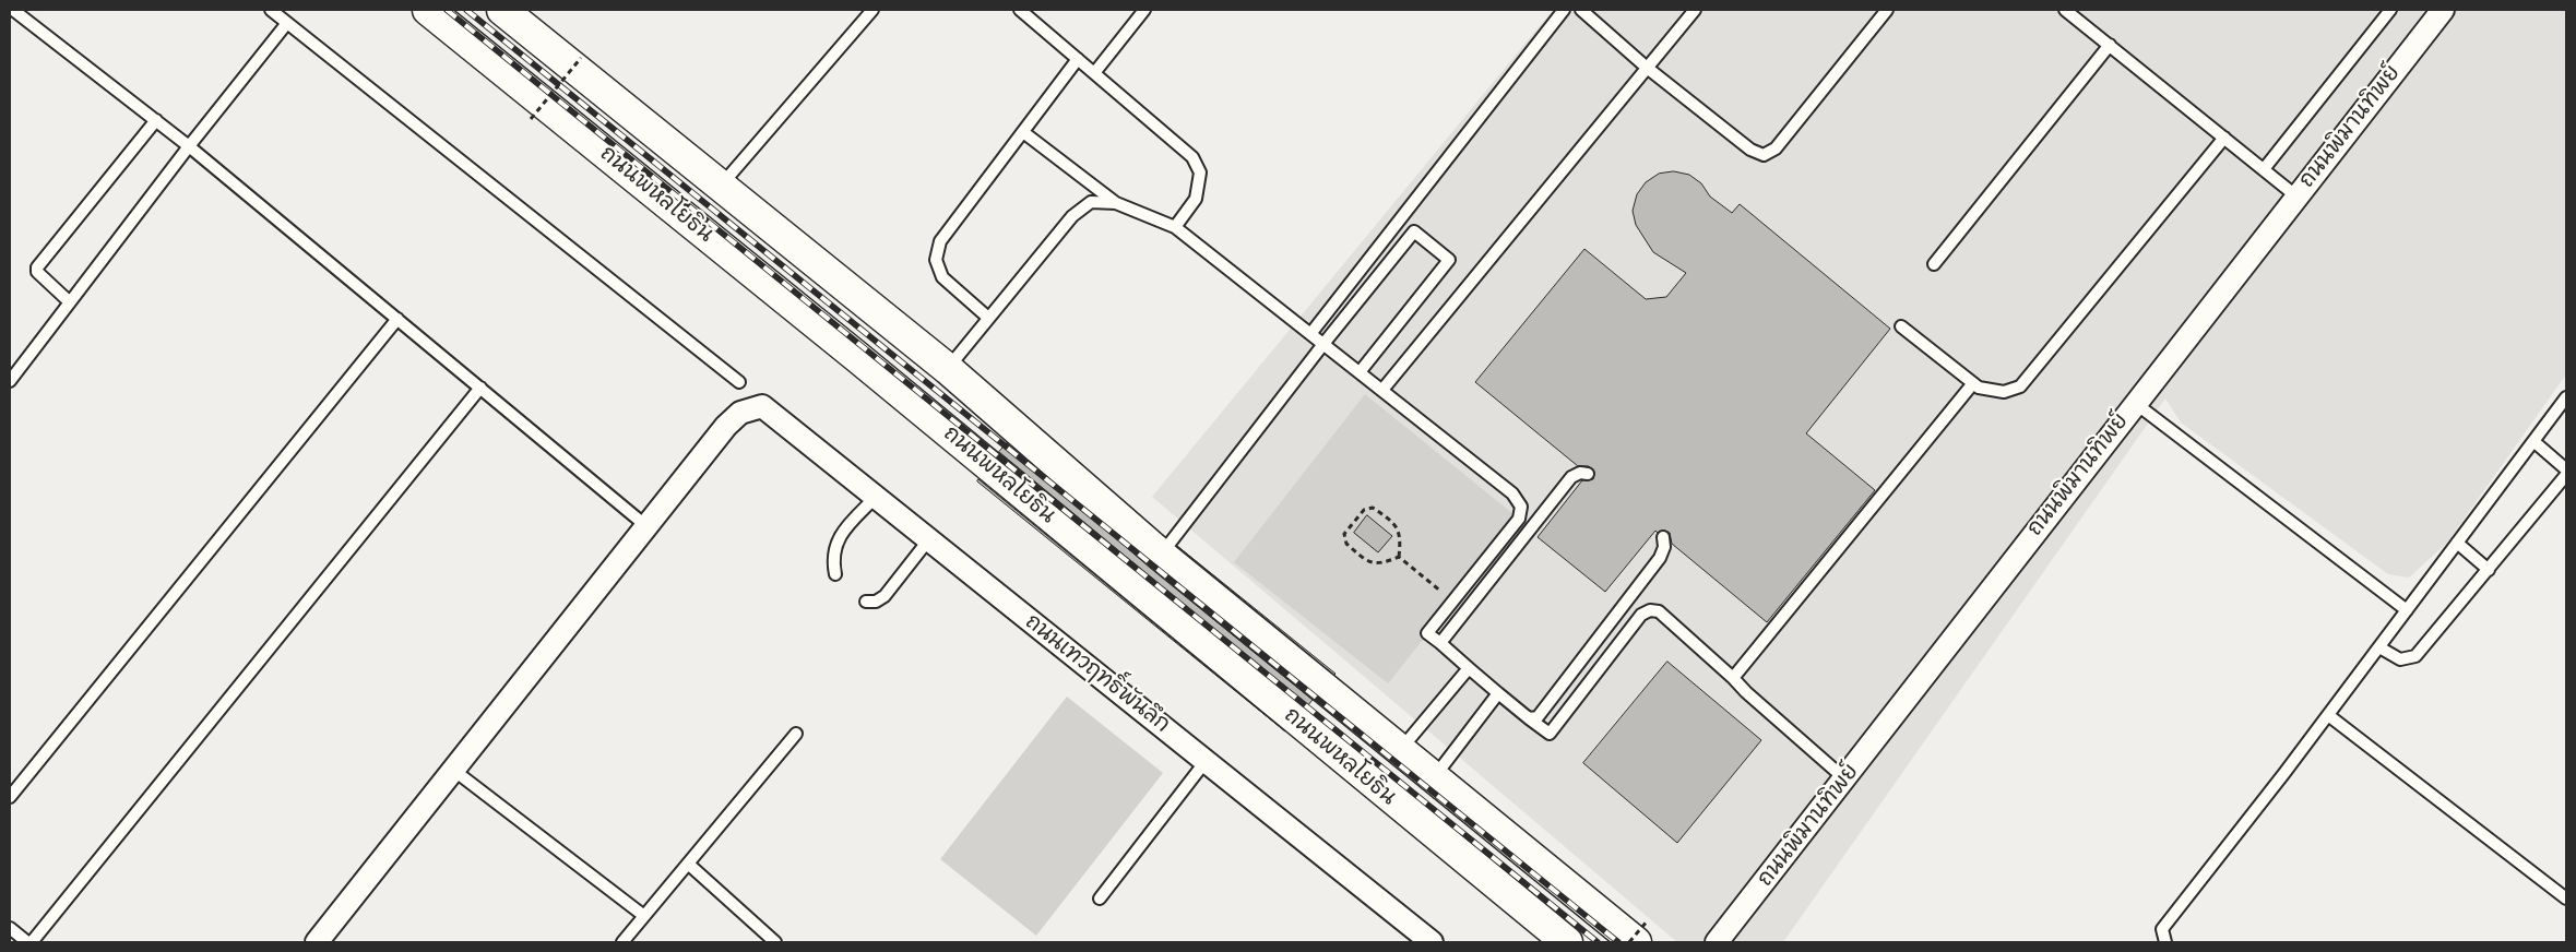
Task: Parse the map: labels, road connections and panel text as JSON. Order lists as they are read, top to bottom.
{
  "streets": {
    "main road": ["ถนนพหลโยธิน"],
    "street": ["ถนนพิมานทิพย์", "ถนนเทวฤทธิ์พันลึก"]
  }
}
